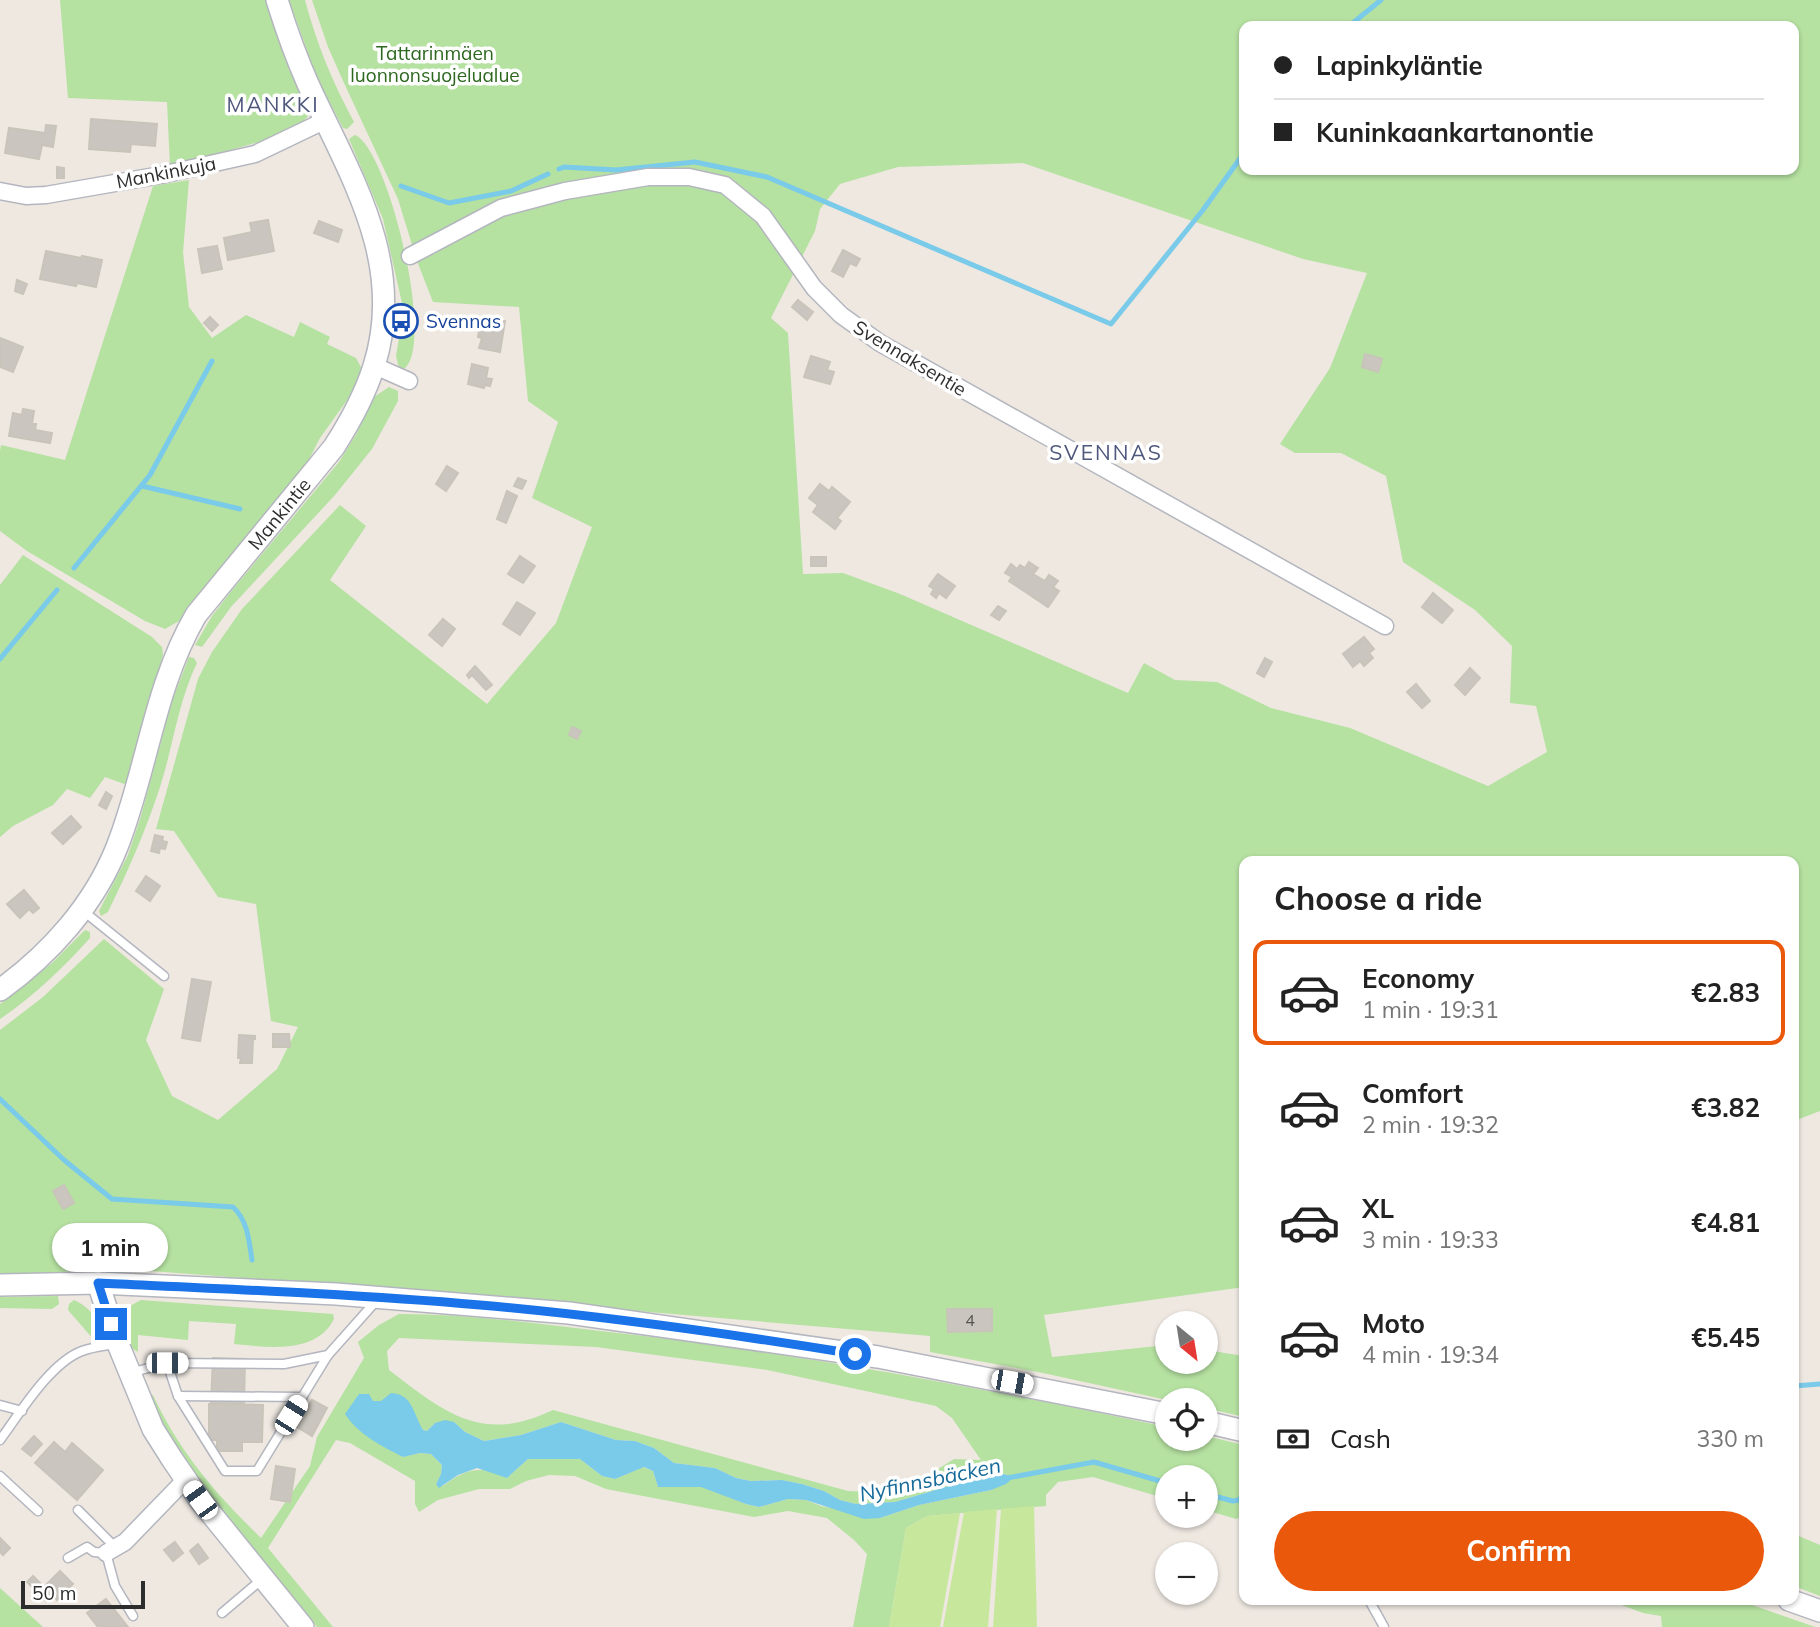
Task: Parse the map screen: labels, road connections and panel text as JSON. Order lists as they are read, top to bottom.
{
  "streets": {
    "street": ["Mankinkuja", "Svennaksentie", "Mankintie"]
  },
  "crossings": [
    ["Mankinkuja", "Mankintie"]
  ],
  "districts": ["MANKKI", "SVENNAS"],
  "water": ["Nyfinnsbäcken"],
  "parks": ["Tattarinmäen luonnonsuojelualue"],
  "places": {
    "bus stop": ["Svennas"]
  },
  "house_numbers": ["4"],
  "scale_bar": "50 m",
  "north": "bottom right",
  "page": {
    "banner": ["Lapinkyläntie", "Kuninkaankartanontie"],
    "heading": "Choose a ride",
    "list": [
      {
        "name": "Economy",
        "note": "1 min · 19:31",
        "value": "€2.83"
      },
      {
        "name": "Comfort",
        "note": "2 min · 19:32",
        "value": "€3.82"
      },
      {
        "name": "XL",
        "note": "3 min · 19:33",
        "value": "€4.81"
      },
      {
        "name": "Moto",
        "note": "4 min · 19:34",
        "value": "€5.45"
      }
    ],
    "bubble": "1 min",
    "map_buttons": ["+", "−"],
    "pay": ["Cash", "330 m"],
    "buttons": "Confirm",
    "scale": "50 m"
  }
}
